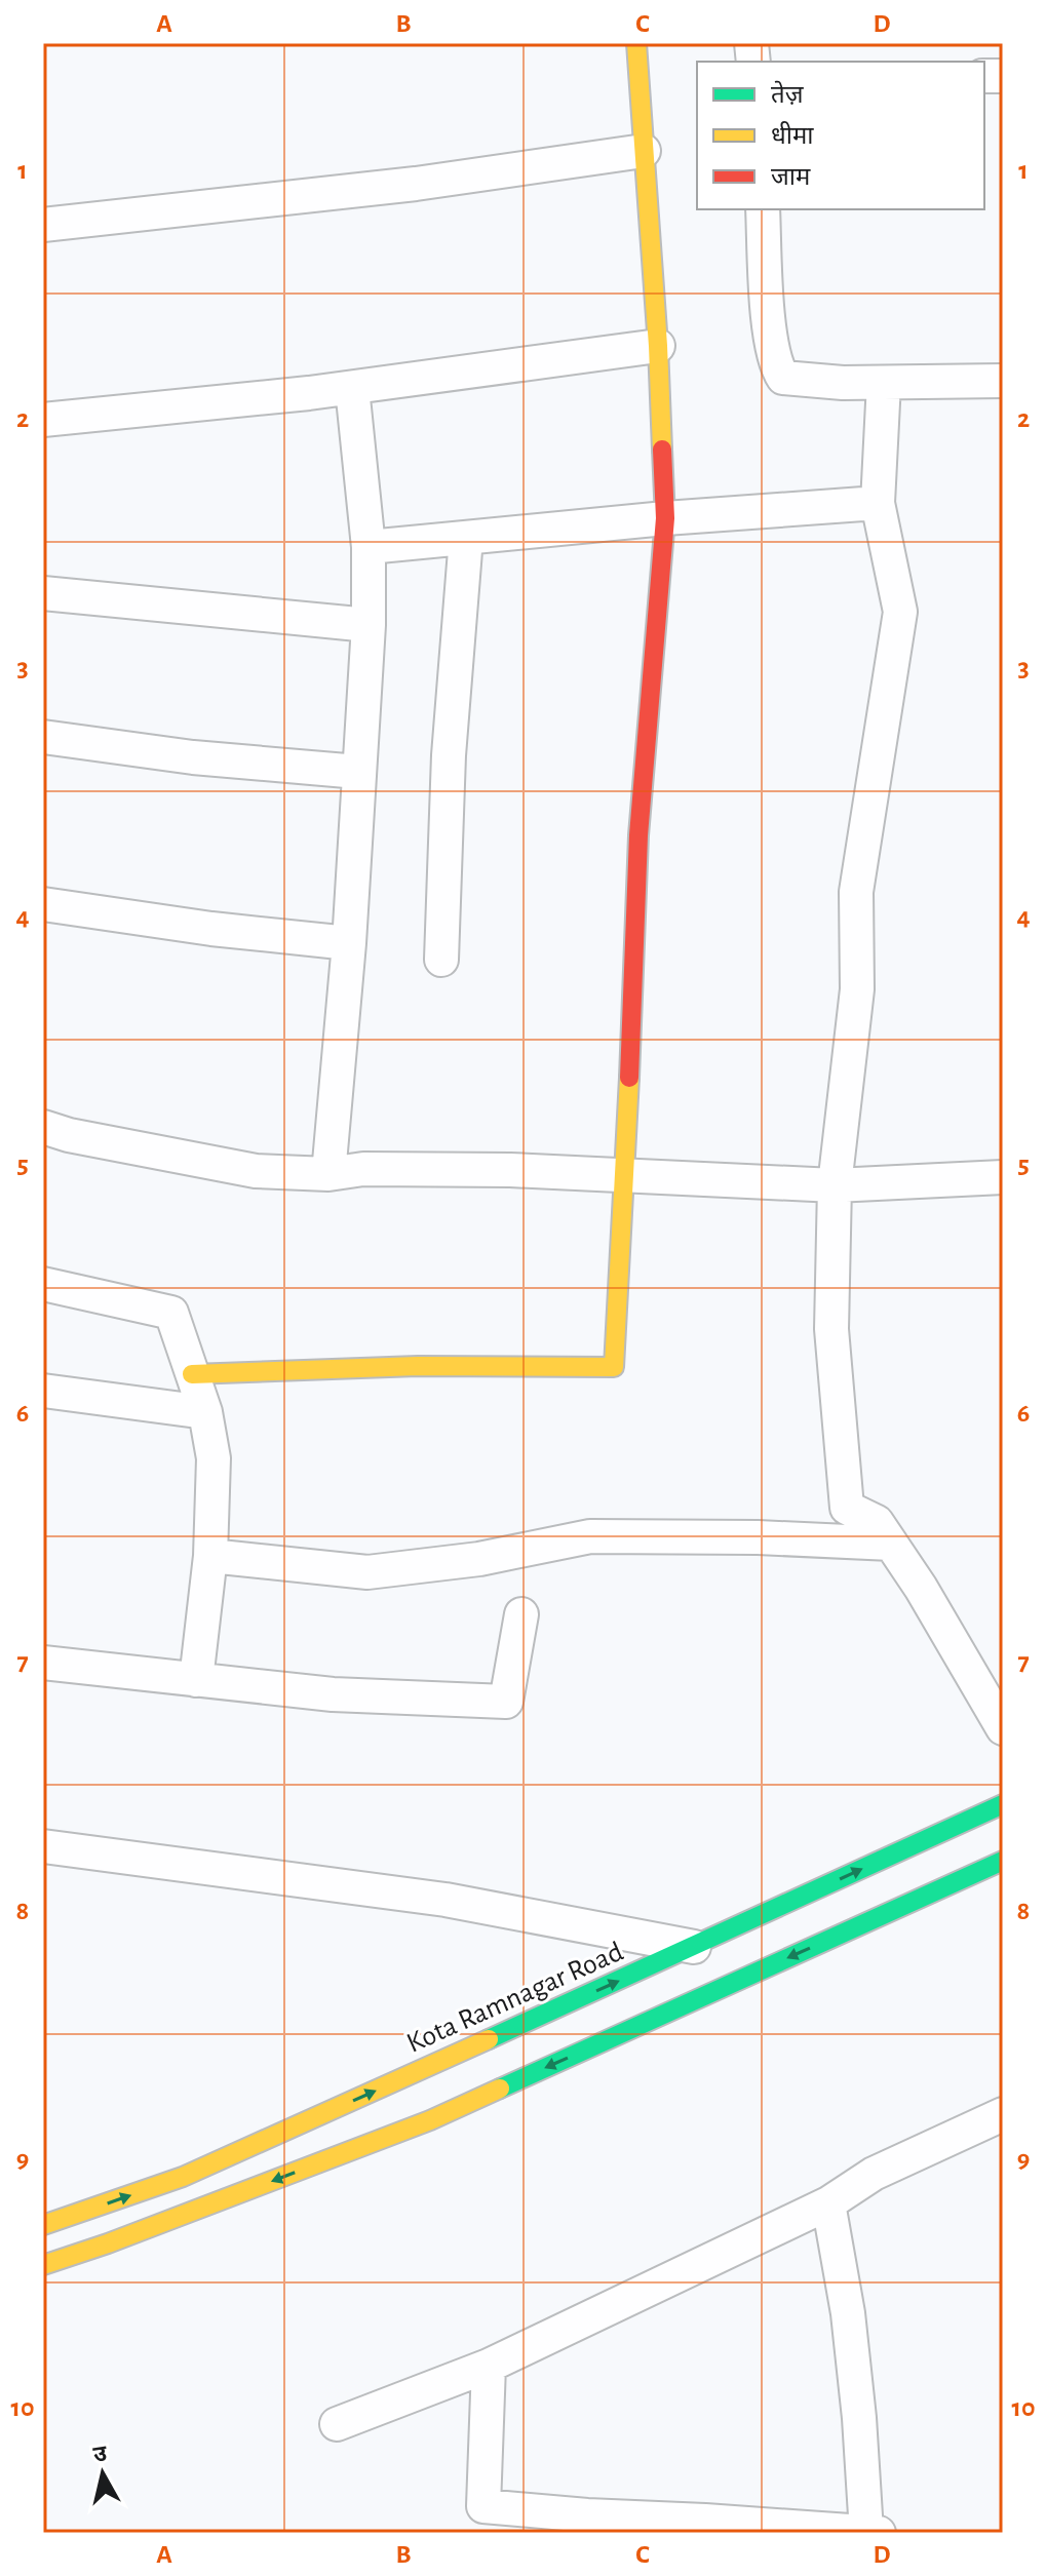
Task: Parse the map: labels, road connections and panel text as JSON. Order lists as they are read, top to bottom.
{
  "streets": {
    "street": ["Kota Ramnagar Road"]
  },
  "legend": ["तेज़", "धीमा", "जाम"],
  "north": "top",
  "grid": {
    "columns": [
      "A",
      "B",
      "C",
      "D"
    ],
    "rows": [
      "1",
      "2",
      "3",
      "4",
      "5",
      "6",
      "7",
      "8",
      "9",
      "10"
    ]
  }
}
